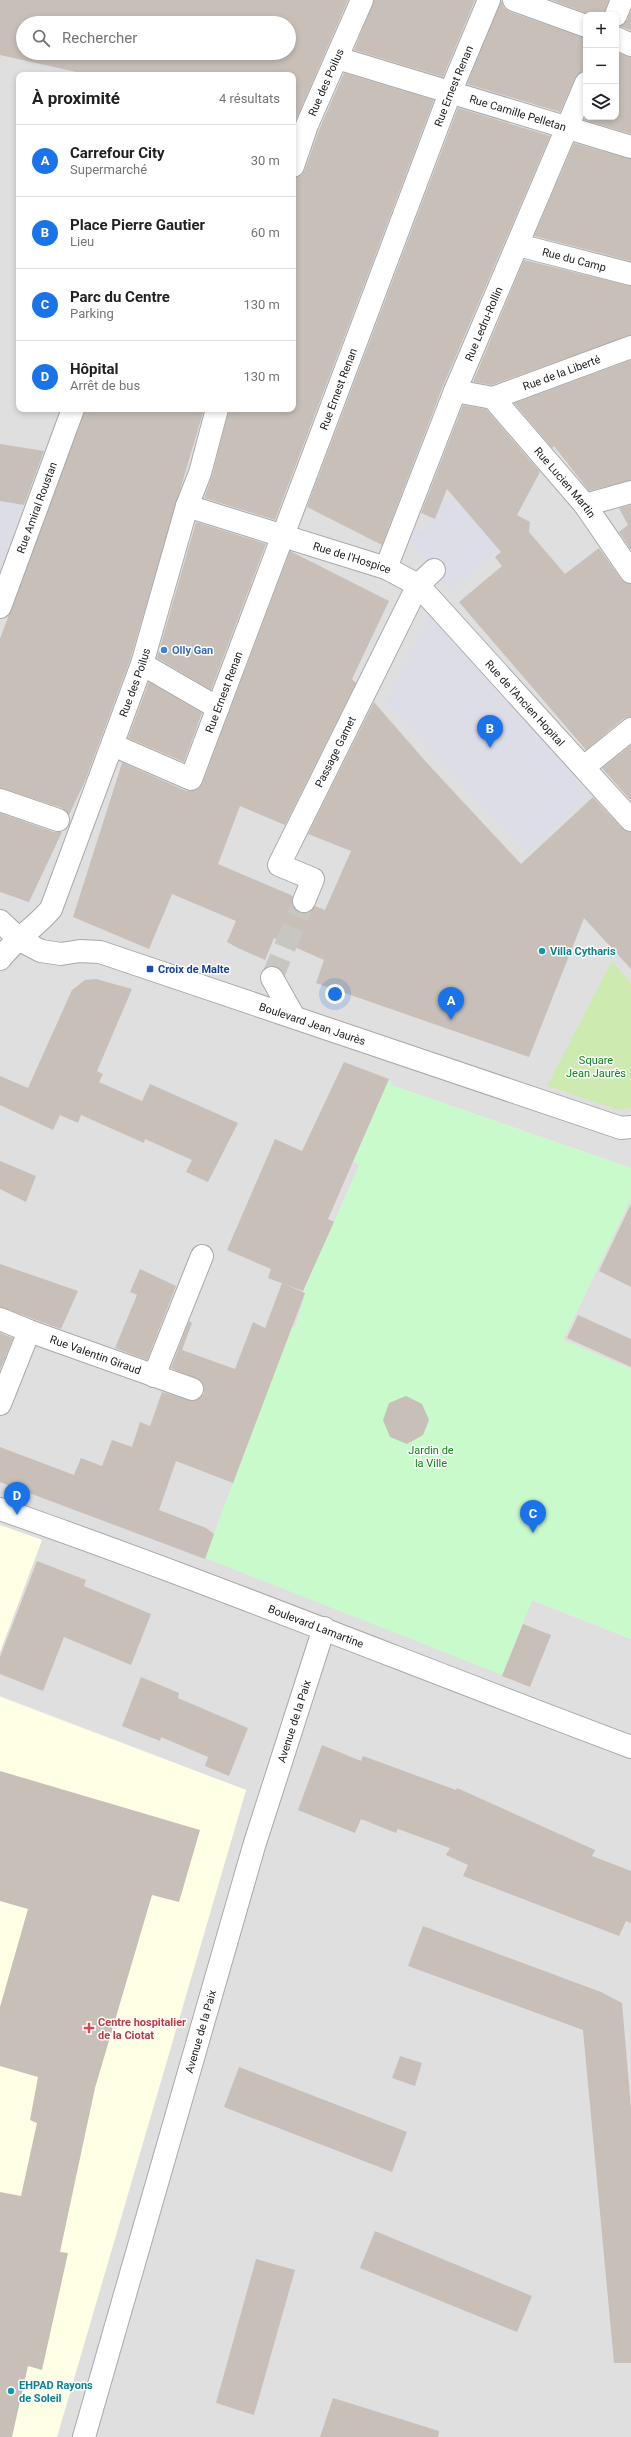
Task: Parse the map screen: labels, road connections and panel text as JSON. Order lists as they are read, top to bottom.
{
  "streets": {
    "street": [
      "Rue des Poilus",
      "Rue Ernest Renan",
      "Rue Camille Pelletan",
      "Rue du Camp",
      "Rue Ledru-Rollin",
      "Rue de la Liberté",
      "Rue Lucien Martin",
      "Rue Amiral Roustan",
      "Rue de l'Hospice",
      "Rue de l'Ancien Hopital",
      "Passage Gamet",
      "Boulevard Jean Jaurès",
      "Rue Valentin Giraud",
      "Boulevard Lamartine",
      "Avenue de la Paix"
    ]
  },
  "crossings": [
    ["Rue des Poilus", "Rue Ernest Renan"],
    ["Rue des Poilus", "Rue Camille Pelletan"],
    ["Rue des Poilus", "Rue de l'Hospice"],
    ["Rue des Poilus", "Boulevard Jean Jaurès"],
    ["Rue Ernest Renan", "Rue Camille Pelletan"],
    ["Rue Ernest Renan", "Rue de l'Hospice"],
    ["Rue Camille Pelletan", "Rue Ledru-Rollin"],
    ["Rue du Camp", "Rue Ledru-Rollin"],
    ["Rue Ledru-Rollin", "Rue de l'Hospice"],
    ["Rue de la Liberté", "Rue Lucien Martin"],
    ["Rue de l'Hospice", "Rue de l'Ancien Hopital"],
    ["Rue de l'Hospice", "Passage Gamet"],
    ["Rue de l'Ancien Hopital", "Passage Gamet"],
    ["Boulevard Lamartine", "Avenue de la Paix"]
  ],
  "parks": ["Square Jean Jaurès", "Jardin de la Ville"],
  "places": {
    "other": ["Olly Gan", "Villa Cytharis", "EHPAD Rayons de Soleil"],
    "transit": ["Croix de Malte"],
    "health": ["Centre hospitalier de la Ciotat"]
  },
  "page": {
    "map_buttons": ["+", "−"],
    "search": "Rechercher",
    "heading": ["À proximité", "4 résultats"],
    "list": [
      {
        "mark": "A",
        "name": "Carrefour City",
        "note": "Supermarché",
        "value": "30 m"
      },
      {
        "mark": "B",
        "name": "Place Pierre Gautier",
        "note": "Lieu",
        "value": "60 m"
      },
      {
        "mark": "C",
        "name": "Parc du Centre",
        "note": "Parking",
        "value": "130 m"
      },
      {
        "mark": "D",
        "name": "Hôpital",
        "note": "Arrêt de bus",
        "value": "130 m"
      }
    ],
    "pins": [
      "B",
      "A",
      "D",
      "C"
    ]
  }
}
